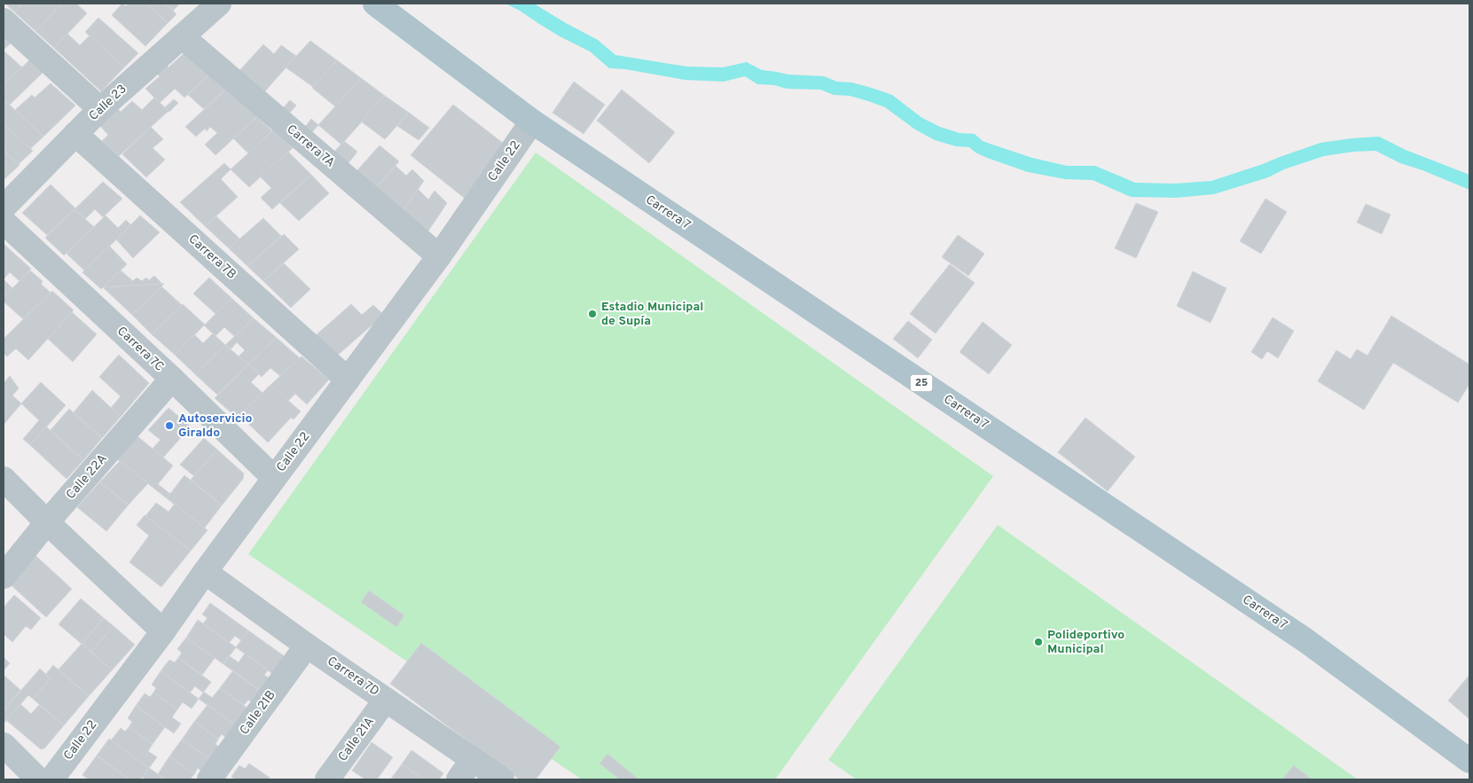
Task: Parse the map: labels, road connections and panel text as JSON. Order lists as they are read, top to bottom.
{
  "streets": {
    "main road": ["Carrera 7", "25"],
    "street": [
      "Calle 23",
      "Carrera 7A",
      "Calle 22",
      "Carrera 7B",
      "Carrera 7C",
      "Calle 22A",
      "Carrera 7D",
      "Calle 21B",
      "Calle 21A"
    ]
  },
  "crossings": [
    ["Calle 23", "Carrera 7A"],
    ["Calle 23", "Carrera 7B"],
    ["Carrera 7A", "Calle 22"],
    ["Calle 22", "Carrera 7"],
    ["Calle 22", "Carrera 7B"],
    ["Calle 22", "Carrera 7C"],
    ["Calle 22", "Carrera 7D"],
    ["Carrera 7C", "Calle 22A"],
    ["Carrera 7D", "Calle 21B"],
    ["Carrera 7D", "Calle 21A"]
  ],
  "places": ["Estadio Municipal de Supía", "Autoservicio Giraldo", "Polideportivo Municipal"]
}
